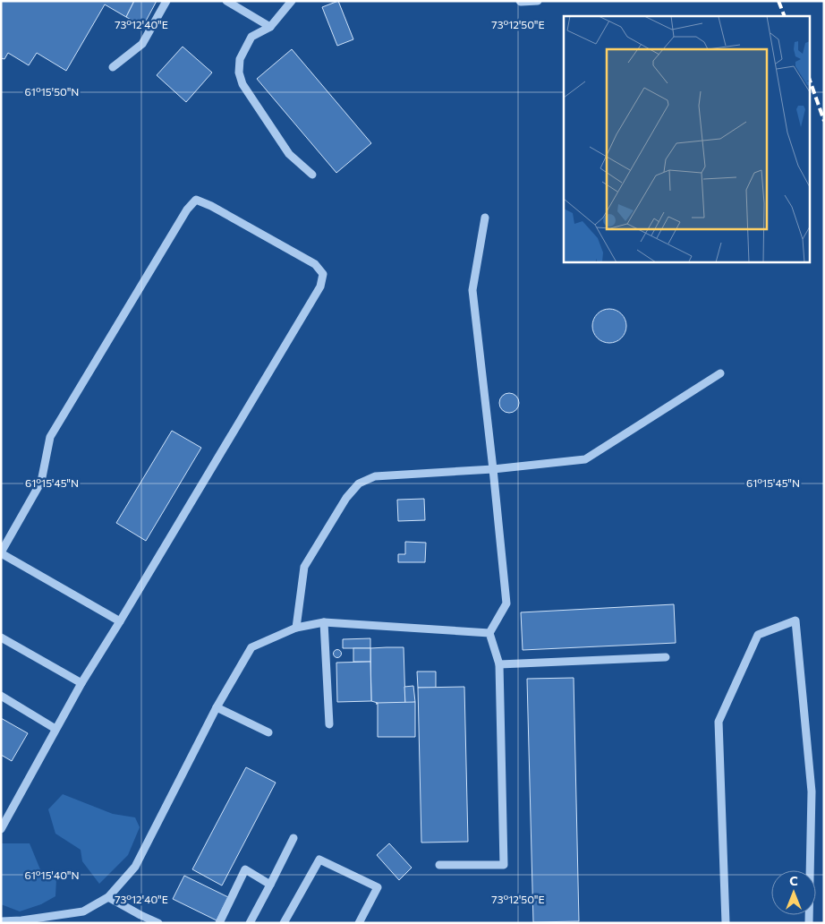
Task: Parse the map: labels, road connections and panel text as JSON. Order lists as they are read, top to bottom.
{
  "north": "top",
  "coordinates": [
    "73°12'40\"E",
    "73°12'50\"E",
    "61°15'50\"N",
    "61°15'45\"N",
    "61°15'40\"N"
  ]
}
